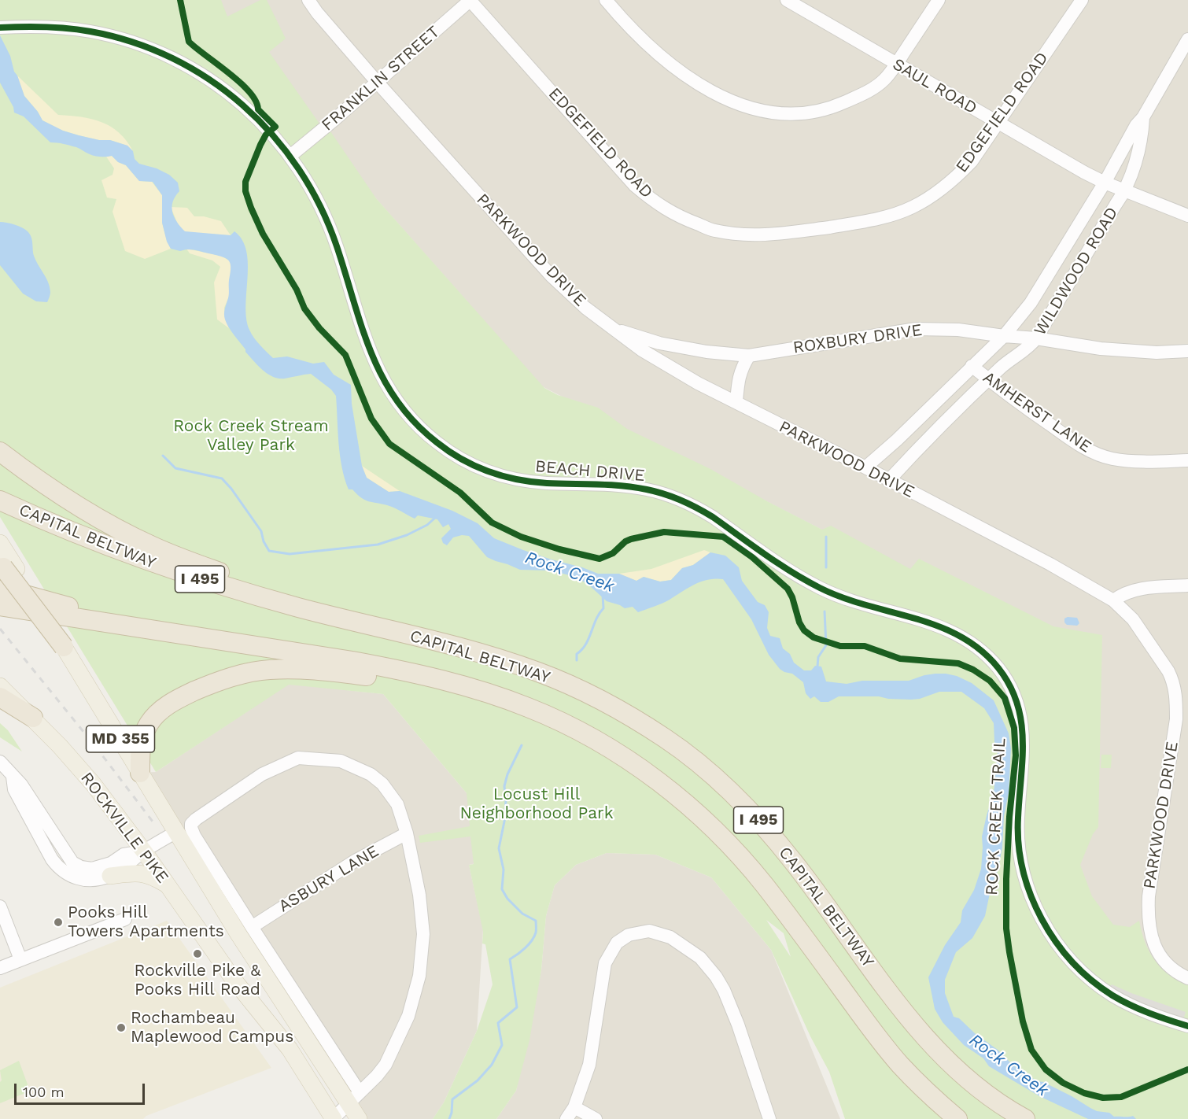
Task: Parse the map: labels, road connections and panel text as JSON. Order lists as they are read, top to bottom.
{
  "streets": {
    "highway": ["CAPITAL BELTWAY", "I 495"],
    "main road": ["MD 355", "ROCKVILLE PIKE"],
    "street": [
      "FRANKLIN STREET",
      "SAUL ROAD",
      "EDGEFIELD ROAD",
      "PARKWOOD DRIVE",
      "WILDWOOD ROAD",
      "ROXBURY DRIVE",
      "AMHERST LANE",
      "BEACH DRIVE",
      "ASBURY LANE"
    ],
    "cycle path": ["ROCK CREEK TRAIL"]
  },
  "crossings": [
    ["FRANKLIN STREET", "EDGEFIELD ROAD"],
    ["FRANKLIN STREET", "PARKWOOD DRIVE"],
    ["FRANKLIN STREET", "BEACH DRIVE"],
    ["SAUL ROAD", "EDGEFIELD ROAD"],
    ["SAUL ROAD", "WILDWOOD ROAD"],
    ["PARKWOOD DRIVE", "WILDWOOD ROAD"],
    ["PARKWOOD DRIVE", "ROXBURY DRIVE"],
    ["WILDWOOD ROAD", "ROXBURY DRIVE"],
    ["WILDWOOD ROAD", "AMHERST LANE"]
  ],
  "water": ["Rock Creek"],
  "parks": ["Rock Creek Stream Valley Park", "Locust Hill Neighborhood Park"],
  "places": ["Pooks Hill Towers Apartments", "Rockville Pike & Pooks Hill Road", "Rochambeau Maplewood Campus"],
  "scale_bar": "100 m"
}
